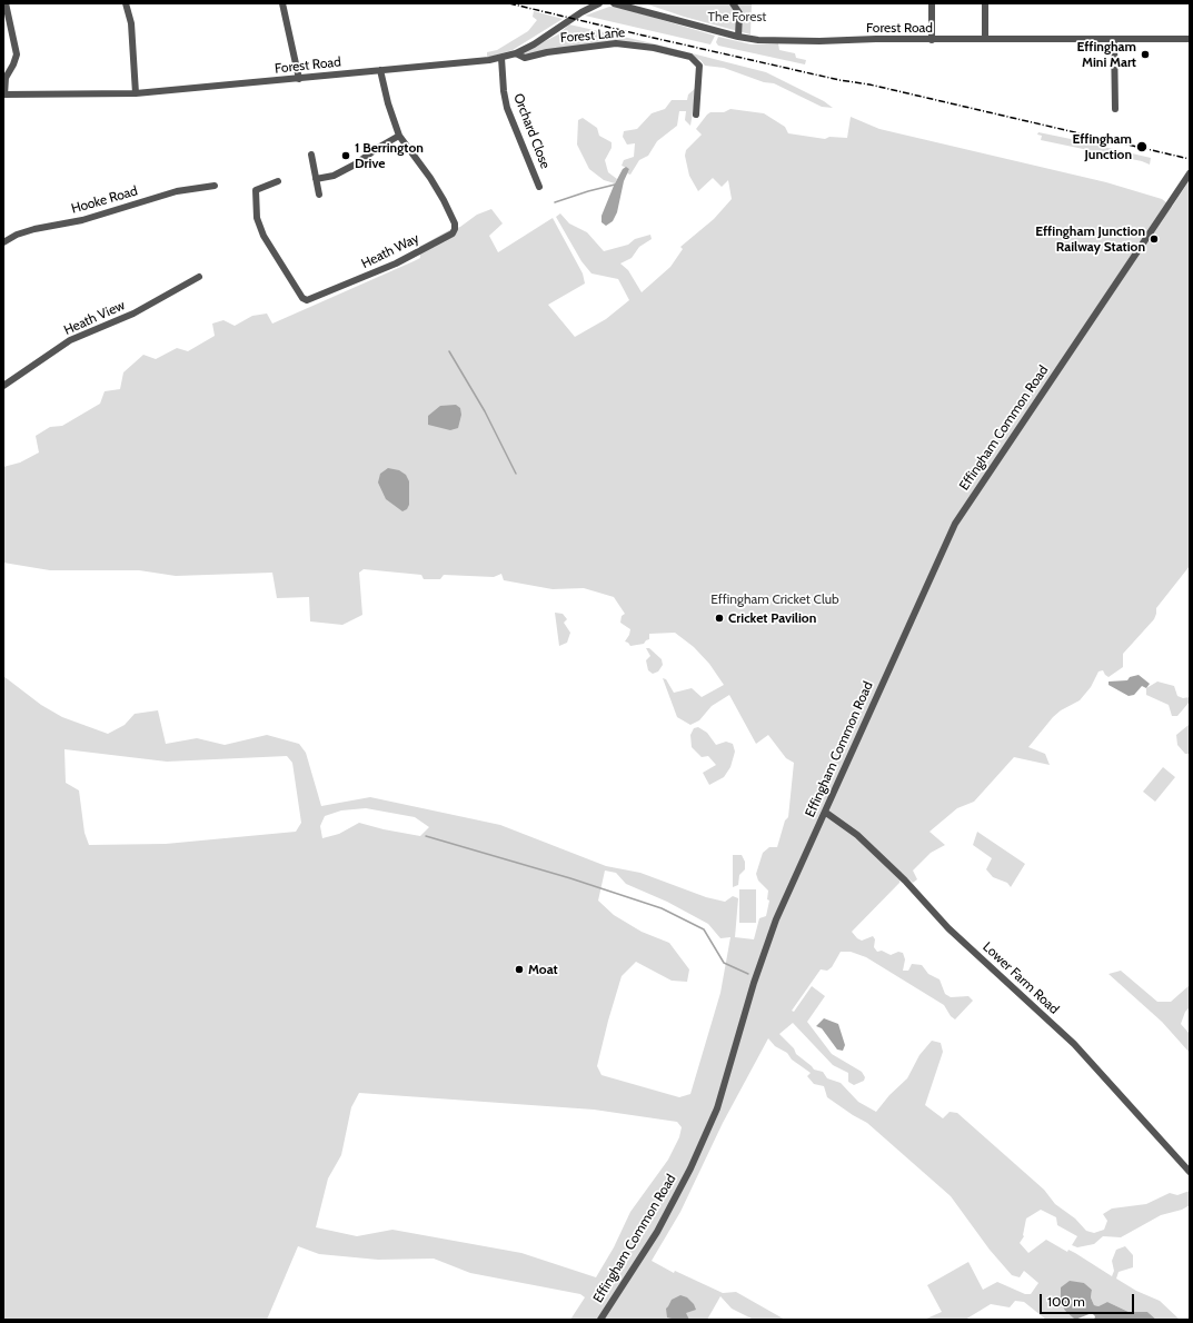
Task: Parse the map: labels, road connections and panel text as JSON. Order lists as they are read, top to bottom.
{
  "streets": {
    "street": [
      "Forest Road",
      "Forest Lane",
      "Orchard Close",
      "Hooke Road",
      "Heath Way",
      "Heath View",
      "Effingham Common Road",
      "Lower Farm Road"
    ]
  },
  "crossings": [
    ["Forest Road", "Forest Lane"],
    ["Forest Road", "Orchard Close"],
    ["Forest Road", "Heath Way"],
    ["Effingham Common Road", "Lower Farm Road"]
  ],
  "parks": ["The Forest", "Effingham Cricket Club"],
  "places": [
    "Effingham Mini Mart",
    "Effingham Junction",
    "1 Berrington Drive",
    "Effingham Junction Railway Station",
    "Cricket Pavilion",
    "Moat"
  ],
  "scale_bar": "100 m"
}
